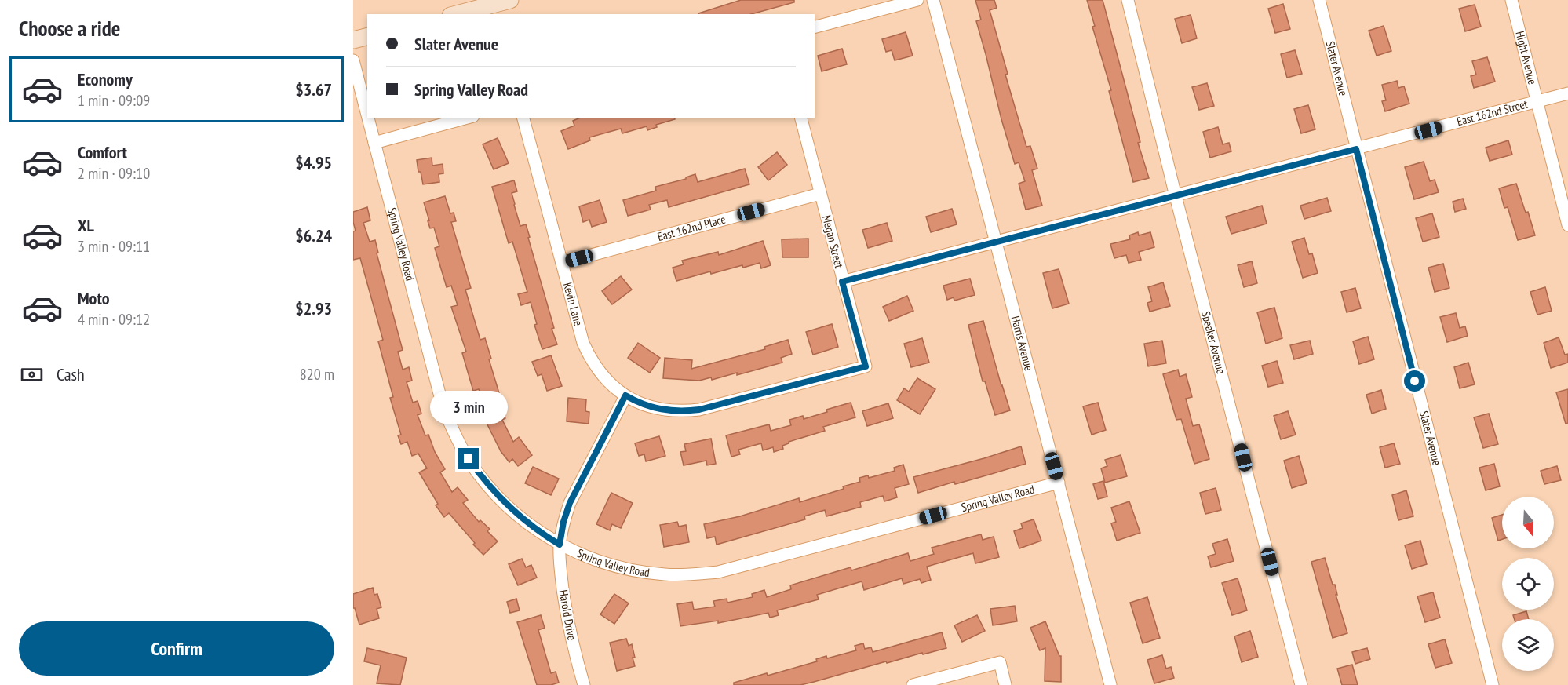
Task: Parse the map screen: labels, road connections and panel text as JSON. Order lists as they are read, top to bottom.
{
  "streets": {
    "street": [
      "Hight Avenue",
      "Slater Avenue",
      "East 162nd Street",
      "East 162nd Place",
      "Megan Street",
      "Spring Valley Road",
      "Kevin Lane",
      "Harris Avenue",
      "Speaker Avenue",
      "Harold Drive"
    ]
  },
  "crossings": [
    ["Hight Avenue", "East 162nd Street"],
    ["Slater Avenue", "East 162nd Street"],
    ["East 162nd Street", "Megan Street"],
    ["East 162nd Street", "Harris Avenue"],
    ["East 162nd Street", "Speaker Avenue"],
    ["East 162nd Place", "Megan Street"],
    ["East 162nd Place", "Kevin Lane"],
    ["Megan Street", "Kevin Lane"],
    ["Spring Valley Road", "Harris Avenue"],
    ["Spring Valley Road", "Harold Drive"]
  ],
  "north": "bottom",
  "page": {
    "heading": "Choose a ride",
    "banner": ["Slater Avenue", "Spring Valley Road"],
    "list": [
      {
        "name": "Economy",
        "note": "1 min · 09:09",
        "value": "$3.67"
      },
      {
        "name": "Comfort",
        "note": "2 min · 09:10",
        "value": "$4.95"
      },
      {
        "name": "XL",
        "note": "3 min · 09:11",
        "value": "$6.24"
      },
      {
        "name": "Moto",
        "note": "4 min · 09:12",
        "value": "$2.93"
      }
    ],
    "pay": ["Cash", "820 m"],
    "bubble": "3 min",
    "buttons": "Confirm"
  }
}
